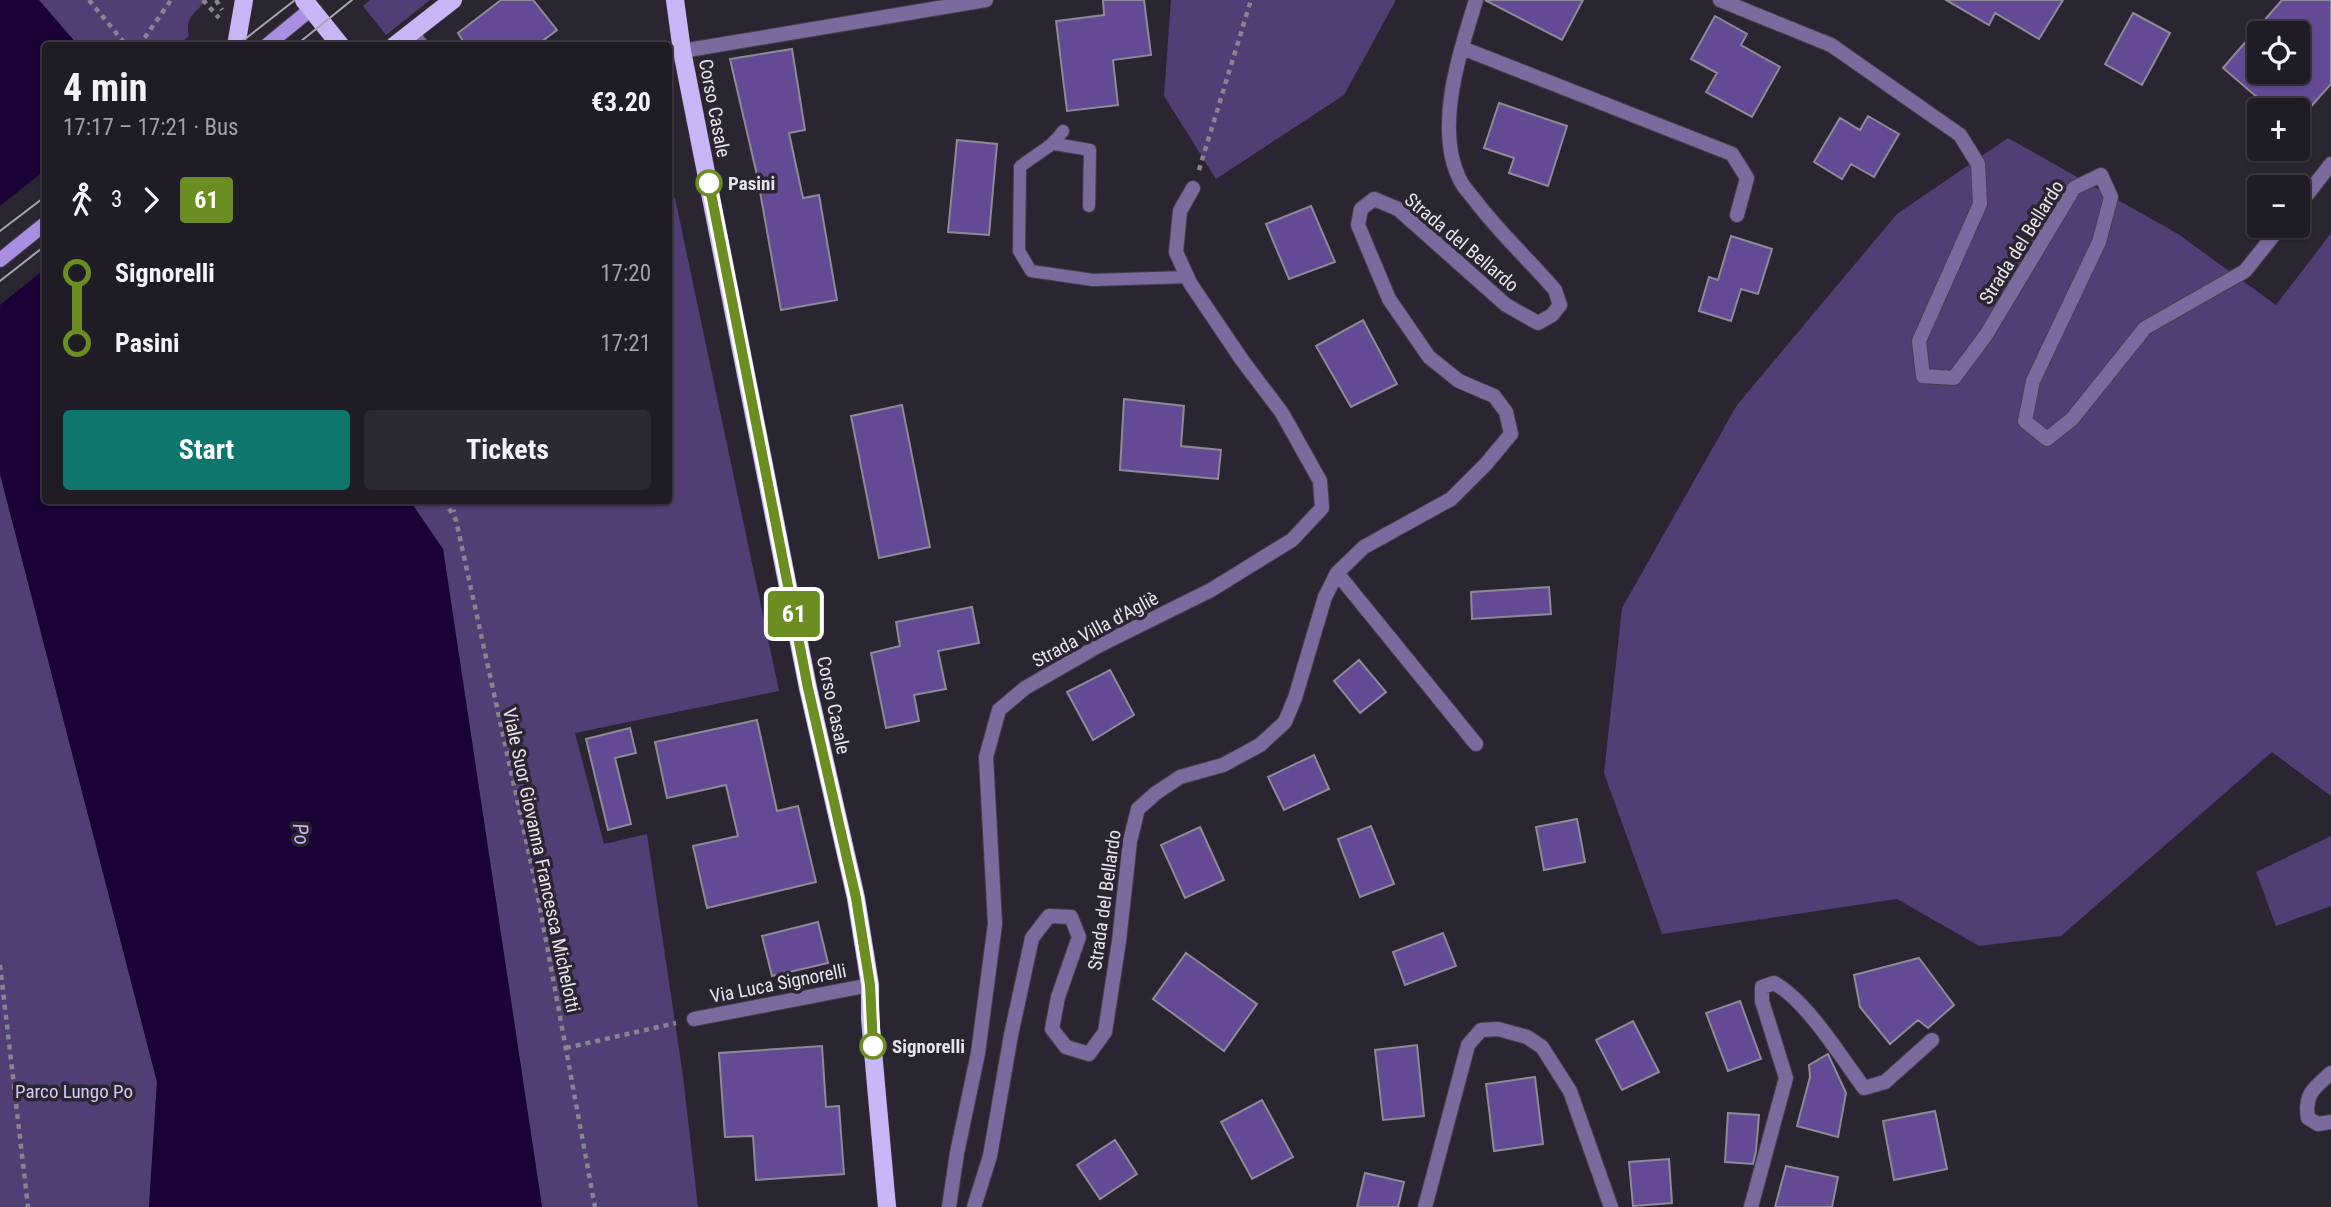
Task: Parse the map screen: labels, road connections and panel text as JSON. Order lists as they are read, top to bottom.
{
  "streets": {
    "main road": ["Corso Casale"],
    "street": ["Strada del Bellardo", "Strada Villa d'Agliè", "Via Luca Signorelli"],
    "path": ["Viale Suor Giovanna Francesca Michelotti"]
  },
  "crossings": [
    ["Corso Casale", "Via Luca Signorelli"]
  ],
  "water": ["Po"],
  "parks": ["Parco Lungo Po"],
  "places": ["Pasini", "Signorelli"],
  "lines": ["bus line 61"],
  "page": {
    "on_map": "61",
    "map_buttons": ["+", "−"],
    "heading": ["4 min", "17:17 – 17:21 · Bus", "€3.20"],
    "legs": ["3", "61"],
    "list": [
      {
        "name": "Signorelli",
        "value": "17:20"
      },
      {
        "name": "Pasini",
        "value": "17:21"
      }
    ],
    "buttons": ["Start", "Tickets"]
  }
}
